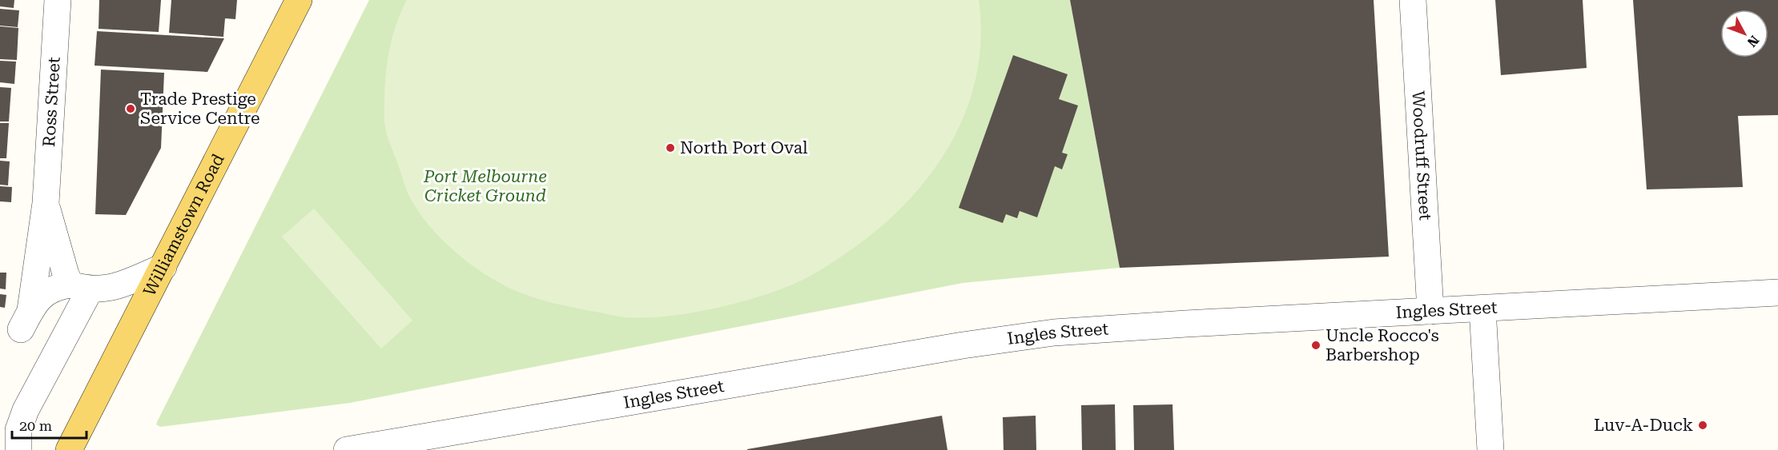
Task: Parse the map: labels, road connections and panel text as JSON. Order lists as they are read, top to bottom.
{
  "streets": {
    "main road": ["Williamstown Road"],
    "street": ["Ross Street", "Woodruff Street", "Ingles Street"]
  },
  "crossings": [
    ["Ross Street", "Williamstown Road"],
    ["Woodruff Street", "Ingles Street"]
  ],
  "parks": ["Port Melbourne Cricket Ground"],
  "places": [
    "Trade Prestige Service Centre",
    "North Port Oval",
    "Uncle Rocco's Barbershop",
    "Luv-A-Duck"
  ],
  "scale_bar": "20 m",
  "north": "bottom right"
}
